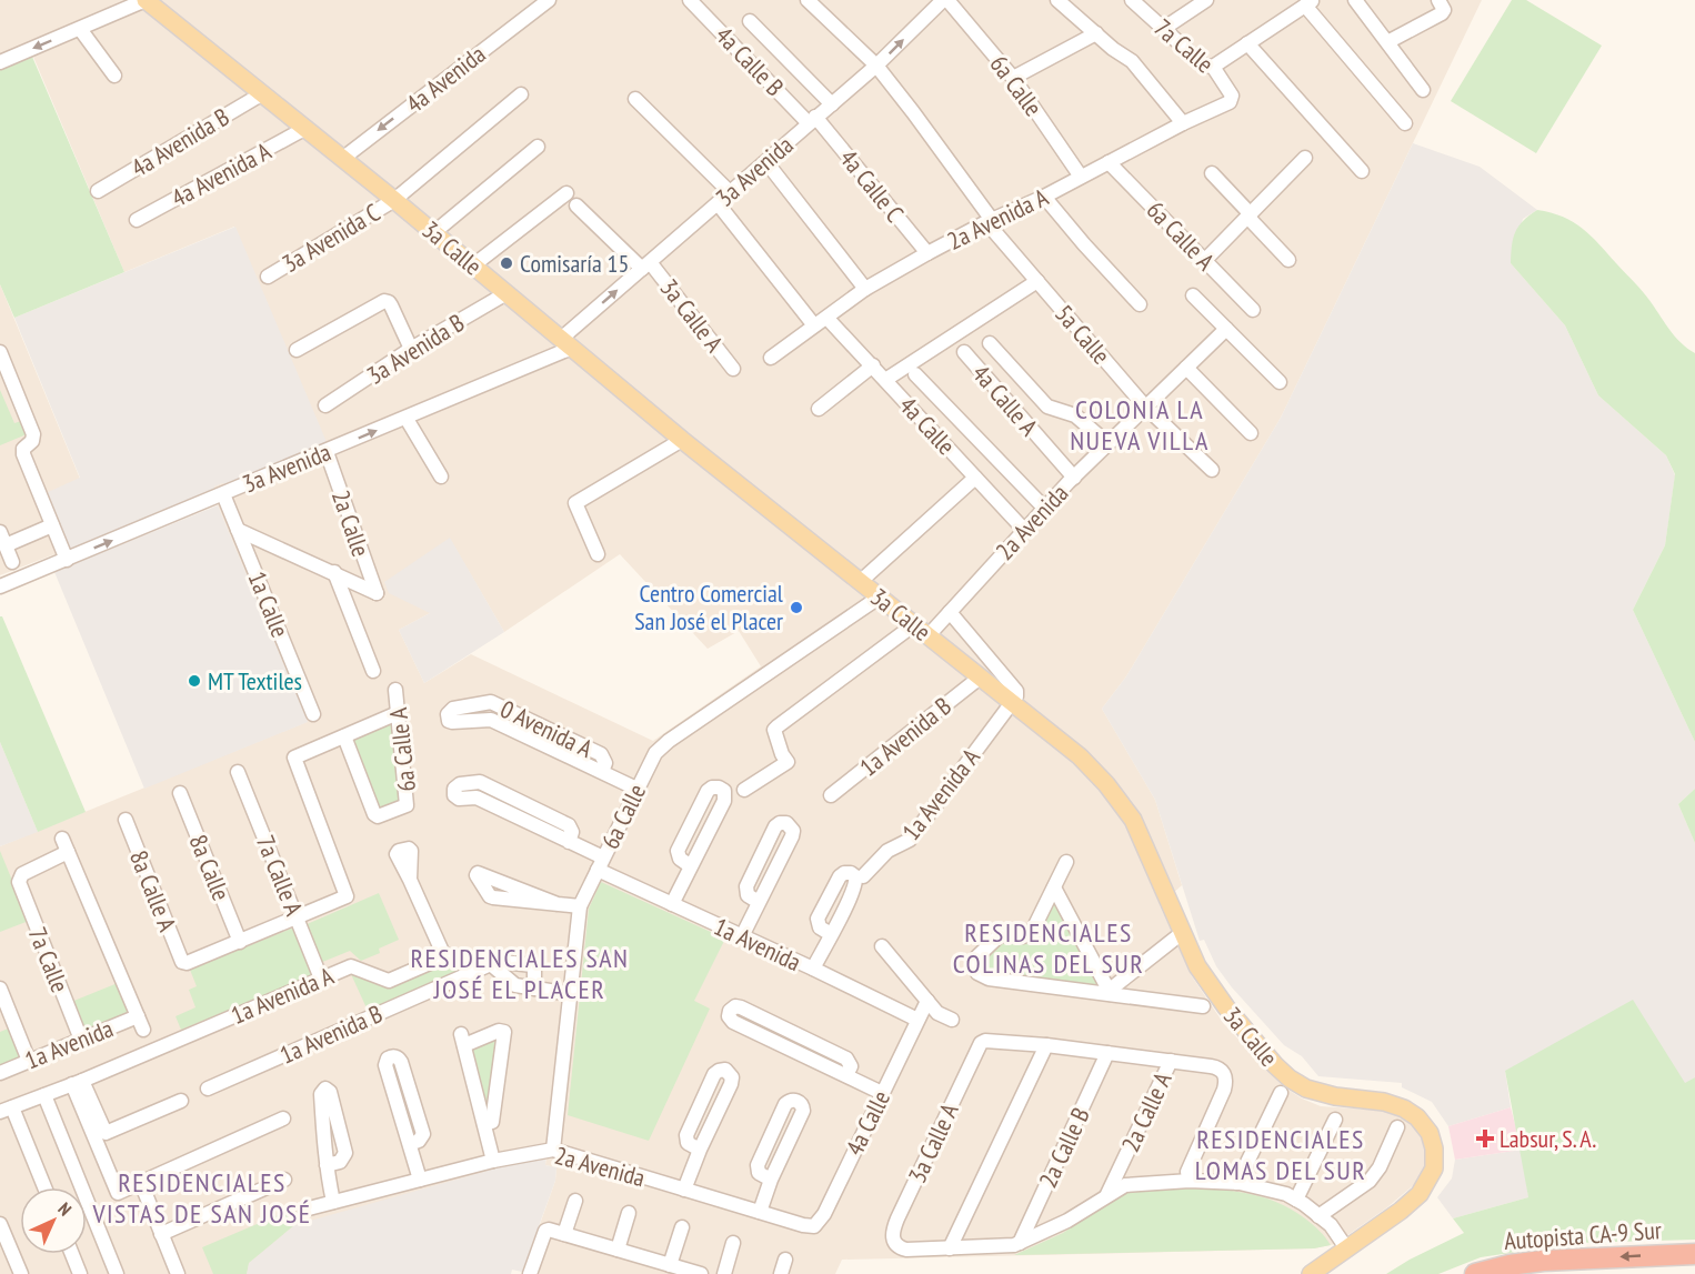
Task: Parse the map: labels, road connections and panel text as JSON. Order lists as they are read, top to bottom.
{
  "streets": {
    "highway": ["Autopista CA-9 Sur"],
    "main road": ["3a Calle"],
    "street": [
      "7a Calle",
      "4a Calle B",
      "4a Avenida",
      "6a Calle",
      "4a Avenida B",
      "3a Avenida",
      "4a Avenida A",
      "4a Calle C",
      "2a Avenida A",
      "6a Calle A",
      "3a Avenida C",
      "3a Calle A",
      "5a Calle",
      "3a Avenida B",
      "4a Calle A",
      "4a Calle",
      "2a Avenida",
      "2a Calle",
      "1a Calle",
      "0 Avenida A",
      "1a Avenida B",
      "1a Avenida A",
      "8a Calle",
      "7a Calle A",
      "8a Calle A",
      "1a Avenida",
      "2a Calle A",
      "2a Calle B"
    ]
  },
  "crossings": [
    ["7a Calle", "2a Avenida A"],
    ["7a Calle", "1a Avenida"],
    ["4a Calle B", "3a Avenida"],
    ["4a Calle B", "4a Calle C"],
    ["4a Avenida", "3a Calle"],
    ["6a Calle", "3a Avenida"],
    ["6a Calle", "2a Avenida A"],
    ["6a Calle", "3a Calle"],
    ["6a Calle", "2a Avenida"],
    ["6a Calle", "0 Avenida A"],
    ["6a Calle", "1a Avenida"],
    ["4a Avenida B", "3a Calle"],
    ["3a Avenida", "4a Calle C"],
    ["3a Avenida", "3a Calle"],
    ["3a Avenida", "3a Calle A"],
    ["3a Avenida", "5a Calle"],
    ["3a Avenida", "2a Calle"],
    ["3a Avenida", "1a Calle"],
    ["4a Avenida A", "3a Calle"],
    ["4a Calle C", "2a Avenida A"],
    ["2a Avenida A", "6a Calle A"],
    ["2a Avenida A", "5a Calle"],
    ["3a Avenida C", "3a Calle"],
    ["3a Calle", "3a Avenida B"],
    ["3a Calle", "2a Avenida"],
    ["3a Calle", "1a Avenida B"],
    ["3a Calle", "1a Avenida A"],
    ["5a Calle", "2a Avenida"],
    ["4a Calle A", "2a Avenida"],
    ["4a Calle", "2a Avenida"],
    ["4a Calle", "1a Avenida"],
    ["1a Avenida B", "1a Avenida A"],
    ["1a Avenida A", "7a Calle A"],
    ["8a Calle", "8a Calle A"]
  ],
  "one_way": ["3a Avenida", "Autopista CA-9 Sur"],
  "districts": [
    "COLONIA LA NUEVA VILLA",
    "RESIDENCIALES COLINAS DEL SUR",
    "RESIDENCIALES SAN JOSÉ EL PLACER",
    "RESIDENCIALES LOMAS DEL SUR",
    "RESIDENCIALES VISTAS DE SAN JOSÉ"
  ],
  "places": {
    "other": ["Comisaría 15", "Centro Comercial San José el Placer", "MT Textiles"],
    "health": ["Labsur, S. A."]
  },
  "north": "top right"
}
